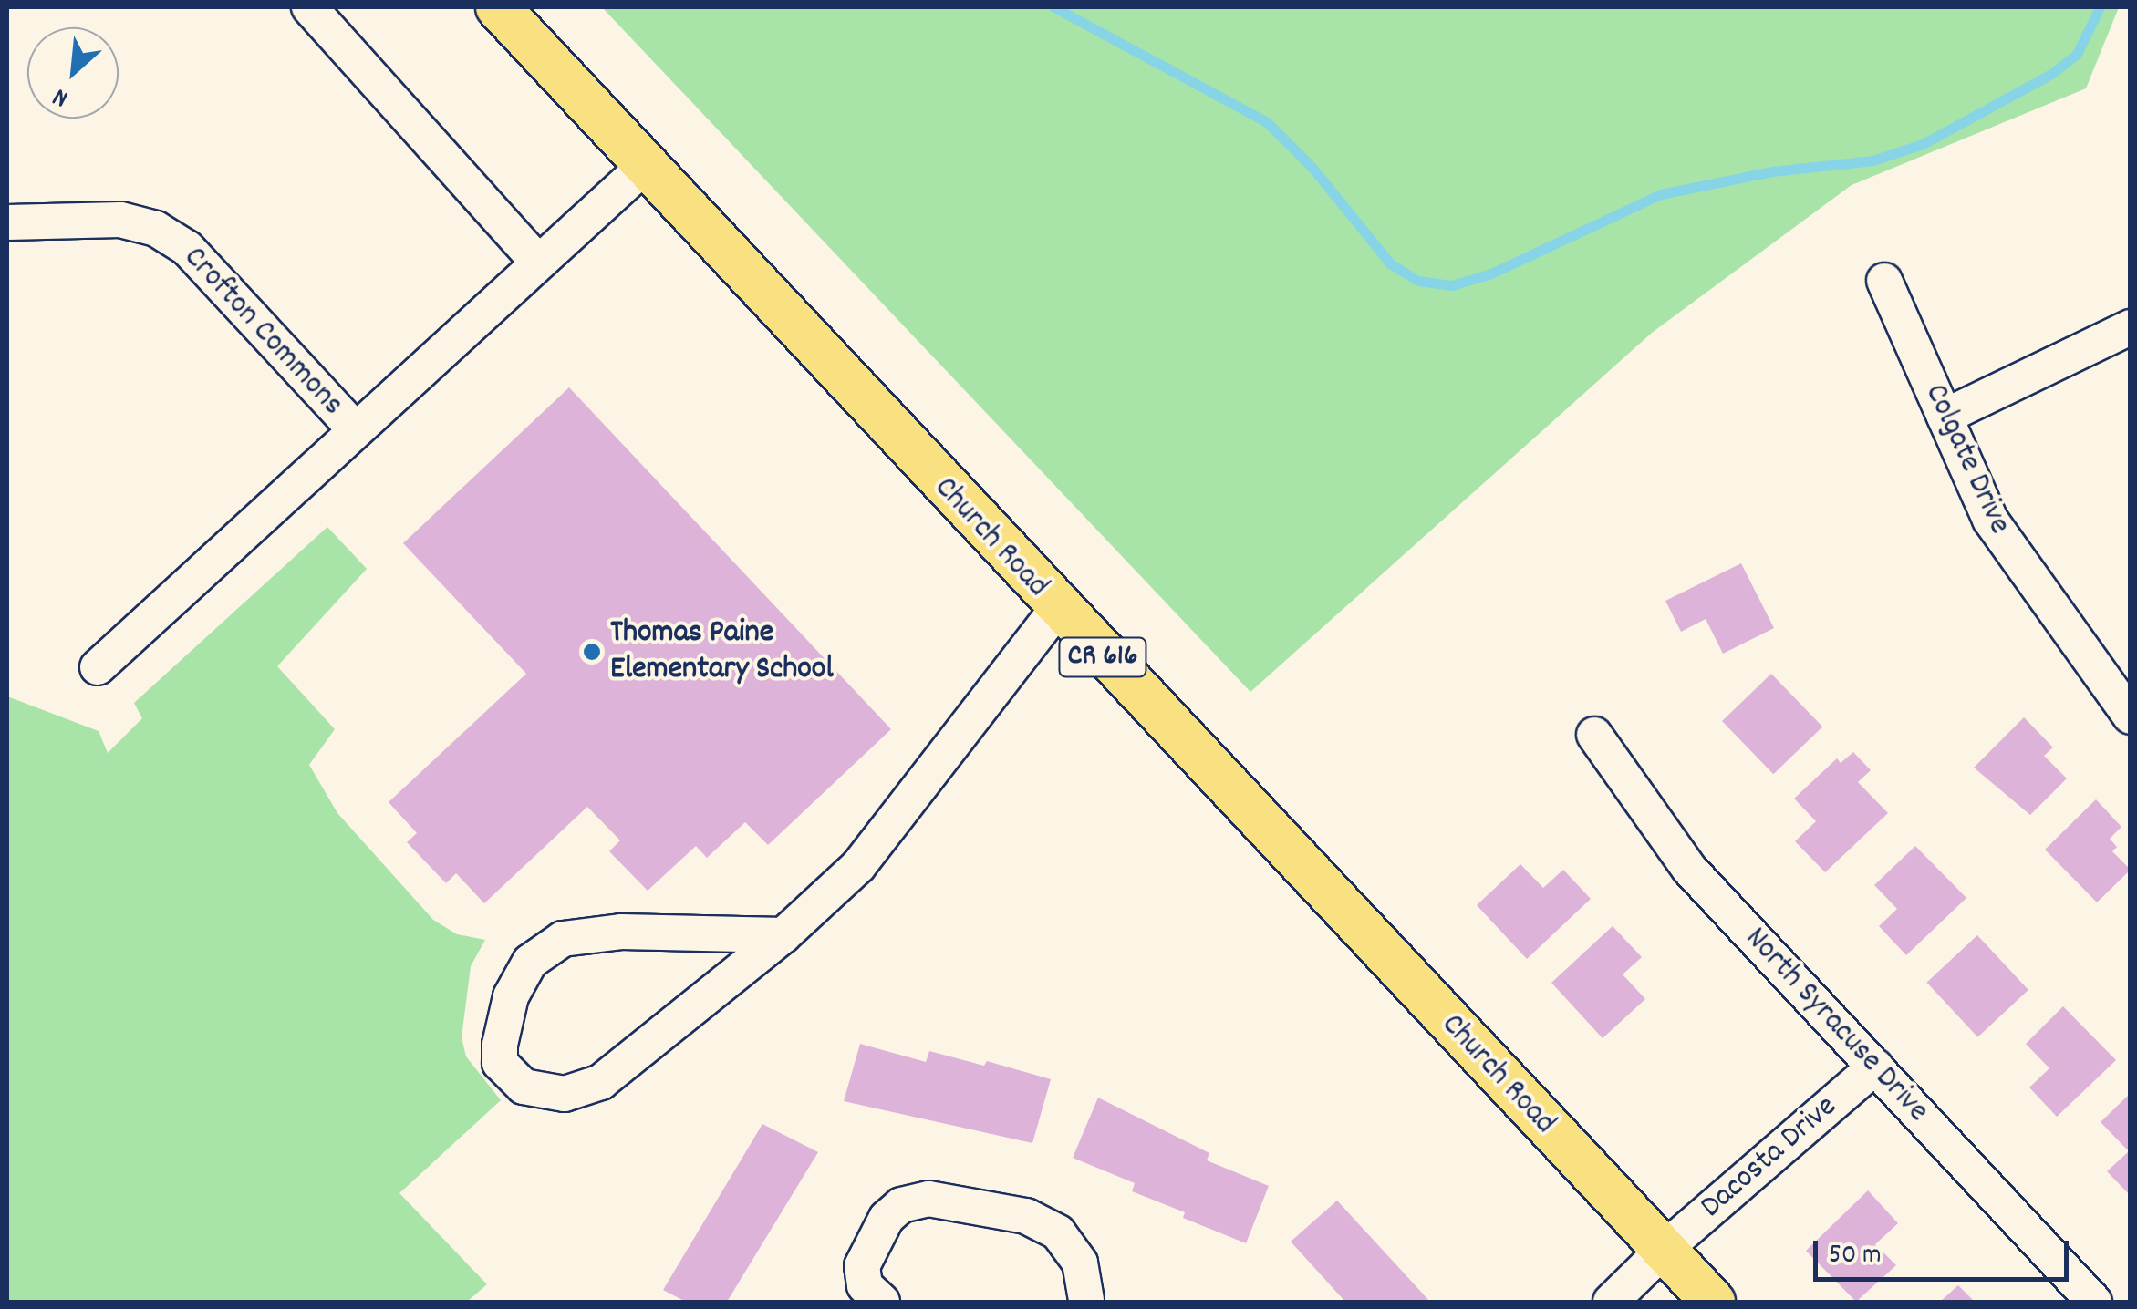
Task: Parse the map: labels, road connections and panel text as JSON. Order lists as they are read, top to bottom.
{
  "streets": {
    "main road": ["Church Road", "CR 616"],
    "street": [
      "Crofton Commons",
      "Colgate Drive",
      "North Syracuse Drive",
      "Dacosta Drive"
    ]
  },
  "crossings": [
    ["Crofton Commons", "Church Road"],
    ["Church Road", "Dacosta Drive"],
    ["North Syracuse Drive", "Dacosta Drive"]
  ],
  "places": ["Thomas Paine Elementary School"],
  "scale_bar": "50 m",
  "north": "bottom left"
}
